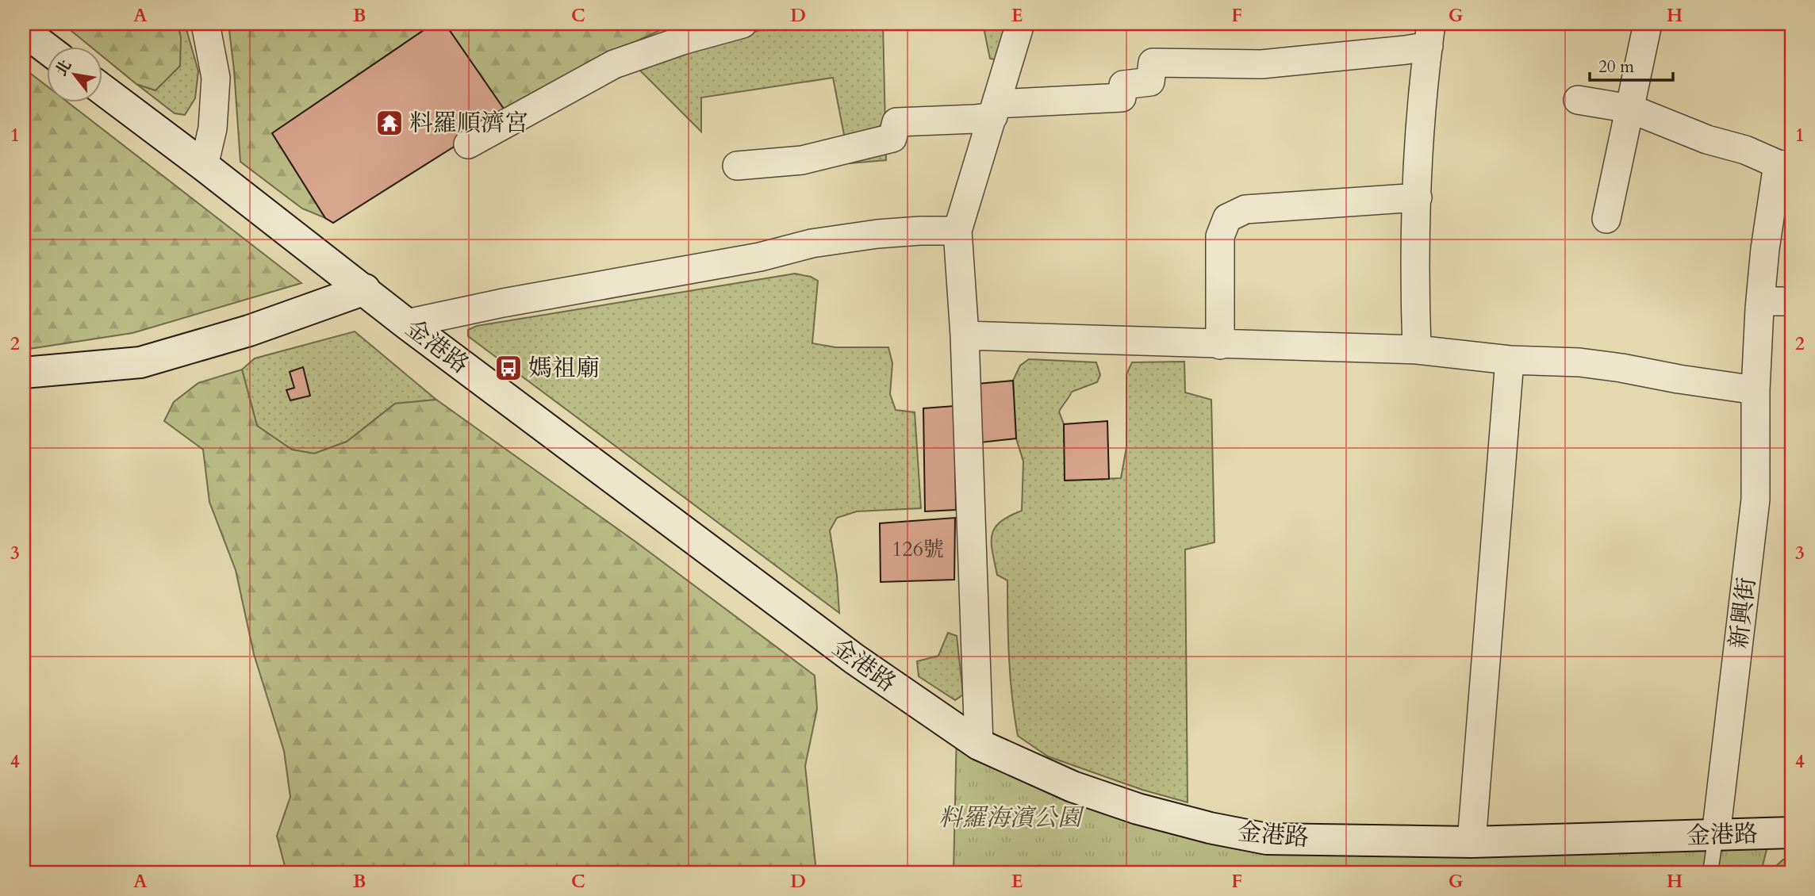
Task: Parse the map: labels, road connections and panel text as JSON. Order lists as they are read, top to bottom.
{
  "streets": {
    "main road": ["金港路"],
    "street": ["新興街"]
  },
  "crossings": [
    ["金港路", "新興街"]
  ],
  "parks": ["料羅海濱公園"],
  "places": {
    "temple": ["料羅順濟宮"],
    "bus stop": ["媽祖廟"]
  },
  "house_numbers": ["126號"],
  "scale_bar": "20 m",
  "north": "top left",
  "grid": {
    "columns": [
      "A",
      "B",
      "C",
      "D",
      "E",
      "F",
      "G",
      "H"
    ],
    "rows": [
      "1",
      "2",
      "3",
      "4"
    ]
  }
}
